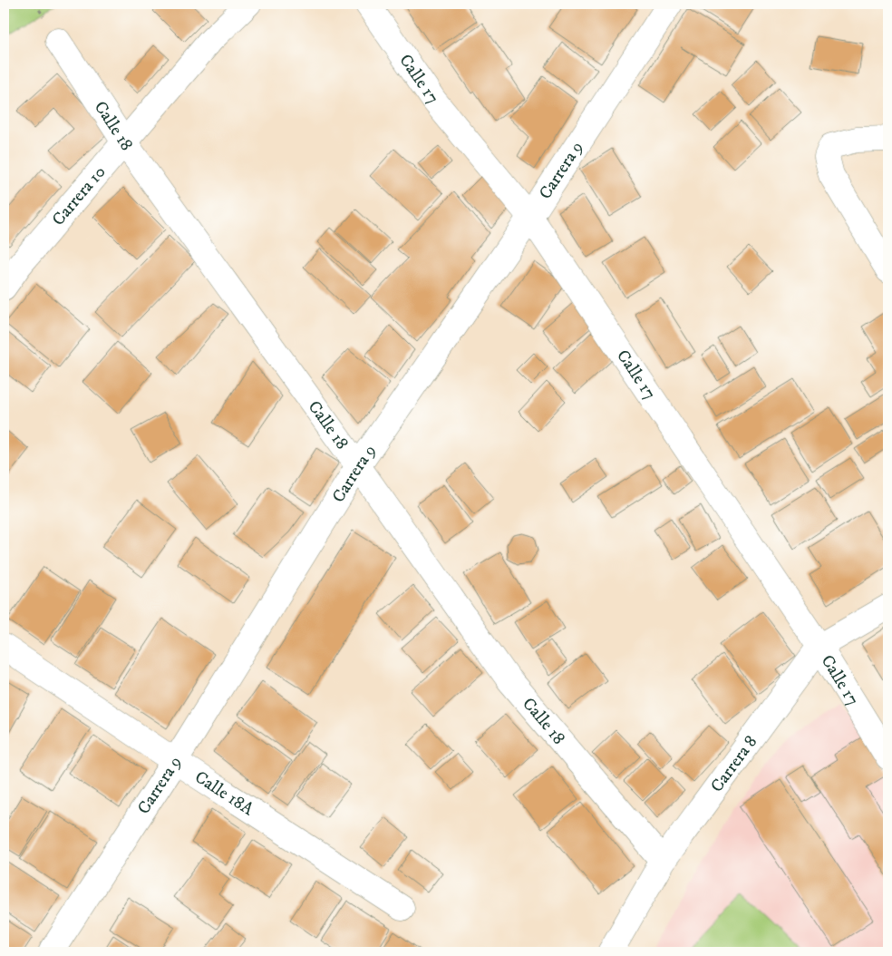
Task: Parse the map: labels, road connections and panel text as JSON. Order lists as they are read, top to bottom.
{
  "streets": {
    "street": [
      "Calle 17",
      "Calle 18",
      "Carrera 9",
      "Carrera 10",
      "Carrera 8",
      "Calle 18A"
    ]
  },
  "crossings": [
    ["Calle 17", "Carrera 9"],
    ["Calle 17", "Carrera 8"],
    ["Calle 18", "Carrera 9"],
    ["Calle 18", "Carrera 10"],
    ["Calle 18", "Carrera 8"],
    ["Carrera 9", "Calle 18A"]
  ]
}
